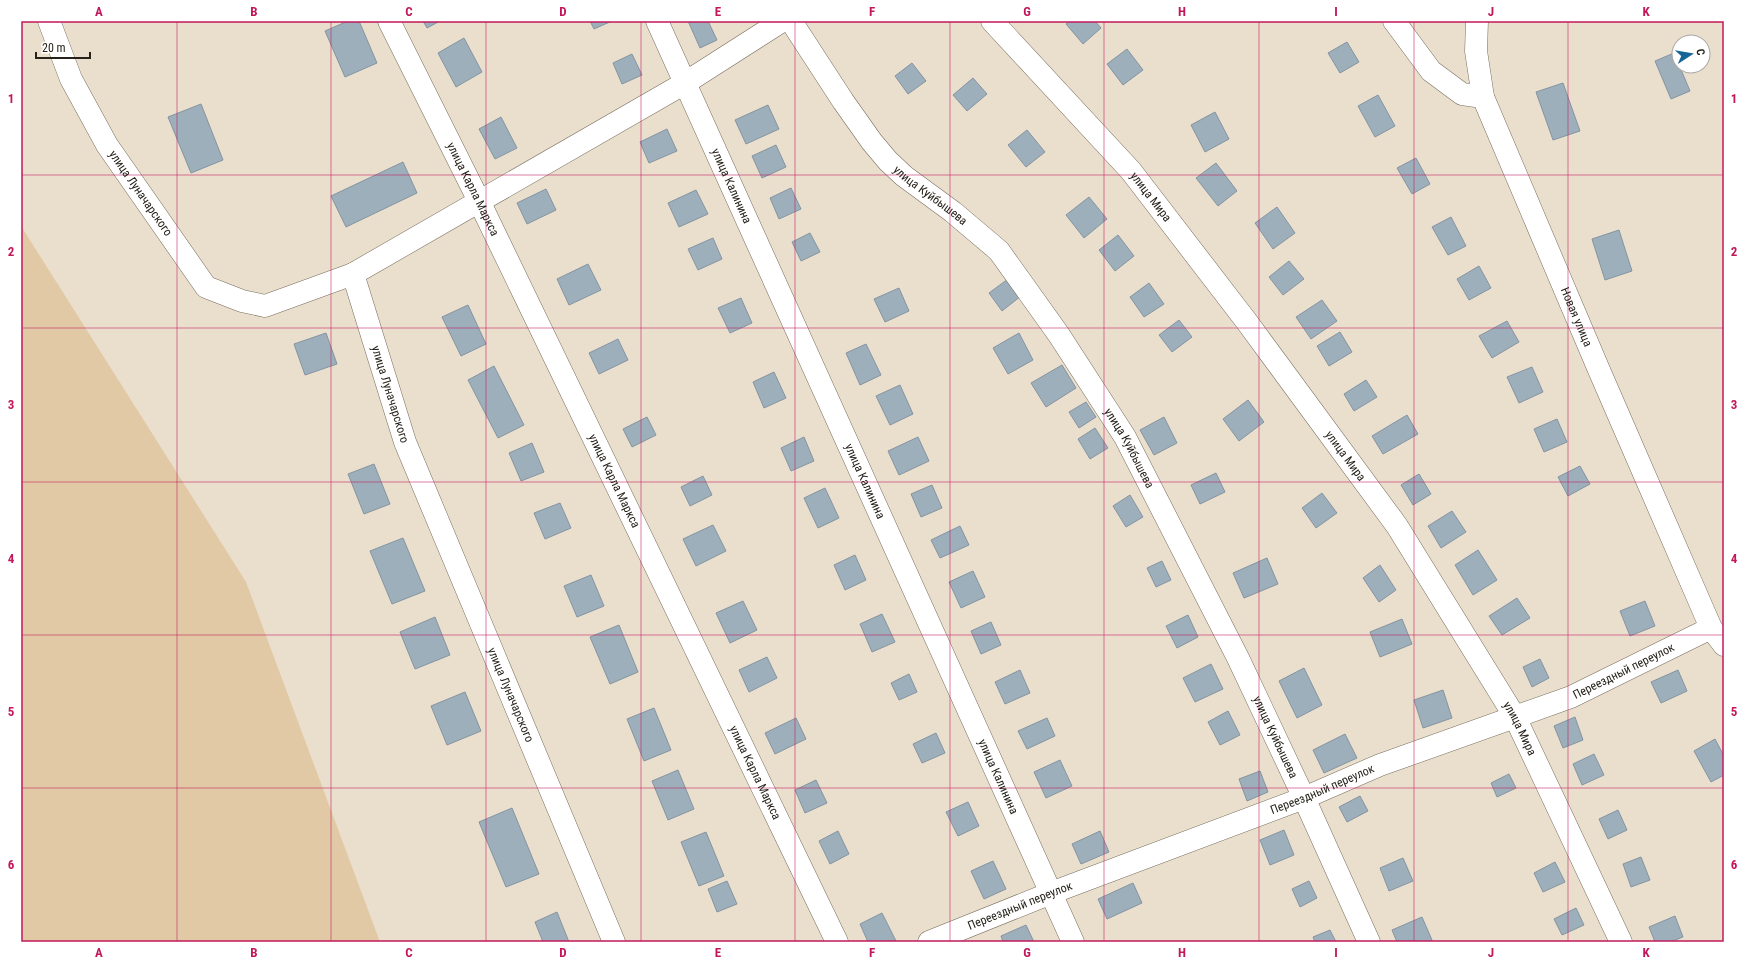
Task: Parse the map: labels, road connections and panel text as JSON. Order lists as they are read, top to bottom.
{
  "streets": {
    "street": [
      "улица Калинина",
      "улица Карла Маркса",
      "улица Луначарского",
      "улица Куйбышева",
      "улица Мира",
      "Новая улица",
      "Переездный переулок"
    ]
  },
  "crossings": [
    ["улица Калинина", "Переездный переулок"],
    ["улица Куйбышева", "Переездный переулок"],
    ["улица Мира", "Переездный переулок"],
    ["Новая улица", "Переездный переулок"]
  ],
  "scale_bar": "20 m",
  "north": "right",
  "grid": {
    "columns": [
      "A",
      "B",
      "C",
      "D",
      "E",
      "F",
      "G",
      "H",
      "I",
      "J",
      "K"
    ],
    "rows": [
      "1",
      "2",
      "3",
      "4",
      "5",
      "6"
    ]
  }
}
